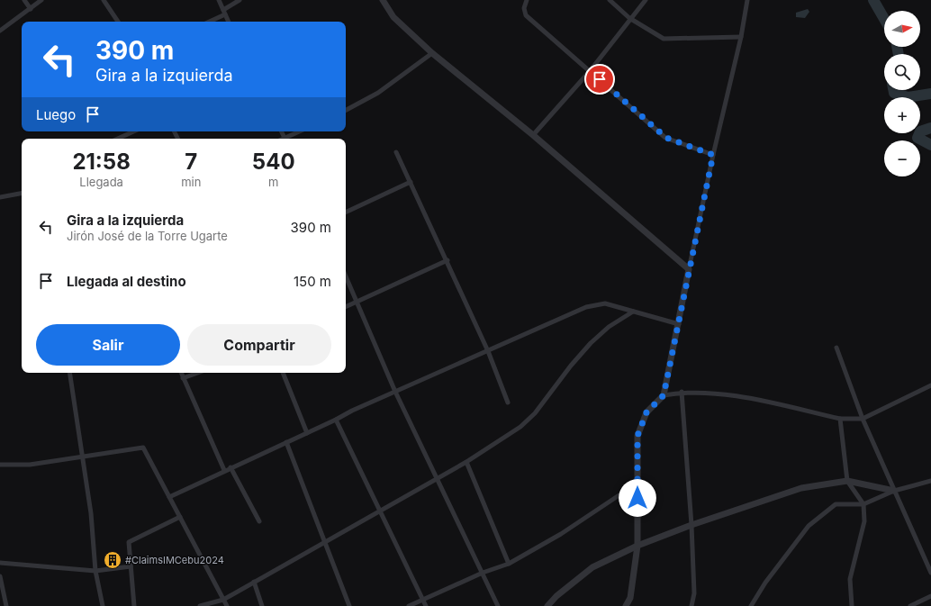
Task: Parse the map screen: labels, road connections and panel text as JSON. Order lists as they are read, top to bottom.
{
  "places": {
    "building": ["#ClaimsIMCebu2024"]
  },
  "north": "right",
  "page": {
    "map_buttons": ["+", "−"],
    "turn": ["390 m", "Gira a la izquierda"],
    "then": "Luego",
    "eta": [
      "21:58",
      "Llegada",
      "7",
      "min",
      "540",
      "m"
    ],
    "list": [
      {
        "name": "Gira a la izquierda",
        "note": "Jirón José de la Torre Ugarte",
        "value": "390 m"
      },
      {
        "name": "Llegada al destino",
        "value": "150 m"
      }
    ],
    "buttons": ["Salir", "Compartir"]
  }
}
